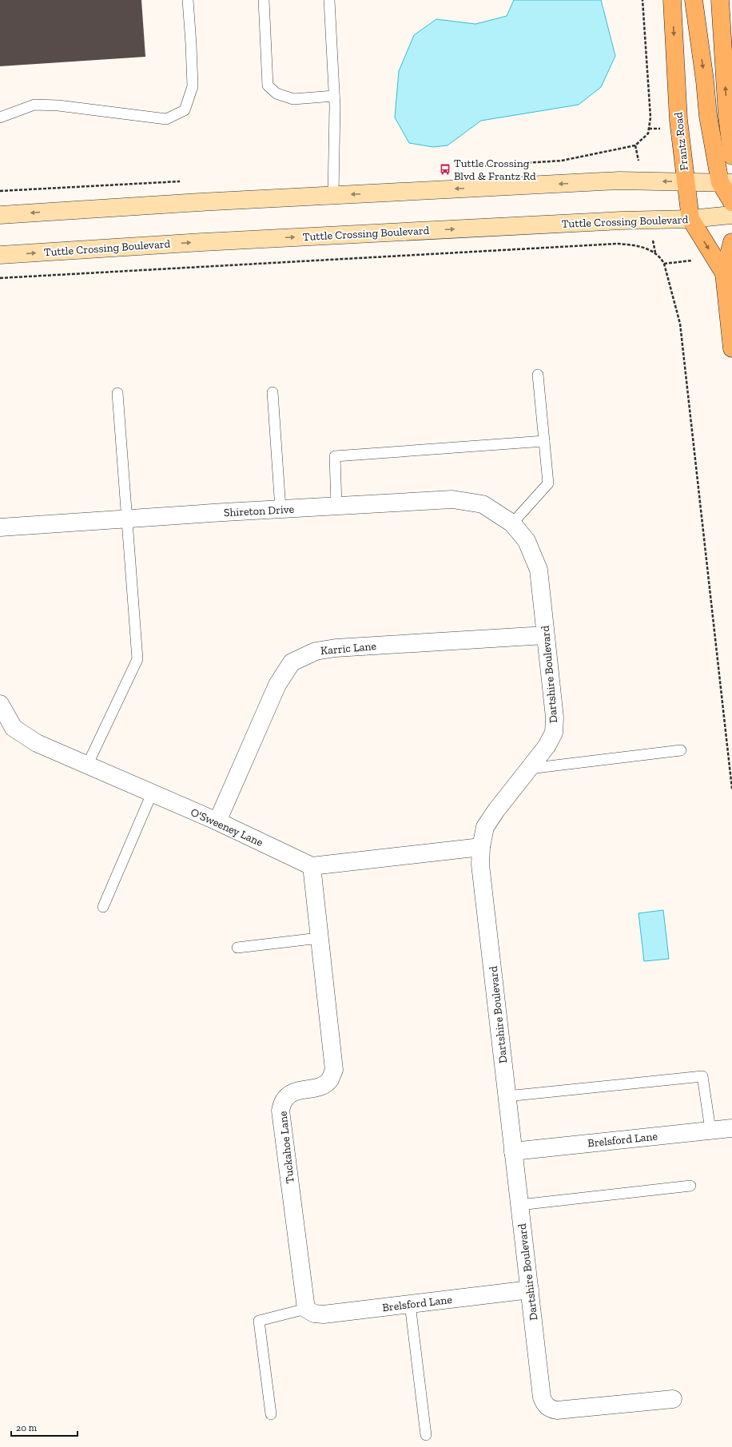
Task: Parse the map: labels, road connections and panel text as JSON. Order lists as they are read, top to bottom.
{
  "streets": {
    "main road": ["Frantz Road", "Tuttle Crossing Boulevard"],
    "street": [
      "Shireton Drive",
      "Karric Lane",
      "Dartshire Boulevard",
      "O'Sweeney Lane",
      "Brelsford Lane",
      "Tuckahoe Lane"
    ]
  },
  "crossings": [
    ["Frantz Road", "Tuttle Crossing Boulevard"],
    ["Shireton Drive", "Dartshire Boulevard"],
    ["Karric Lane", "Dartshire Boulevard"],
    ["Karric Lane", "O'Sweeney Lane"],
    ["Dartshire Boulevard", "Brelsford Lane"],
    ["O'Sweeney Lane", "Tuckahoe Lane"],
    ["Brelsford Lane", "Tuckahoe Lane"]
  ],
  "places": {
    "bus stop": ["Tuttle Crossing Blvd & Frantz Rd"]
  },
  "scale_bar": "20 m"
}
